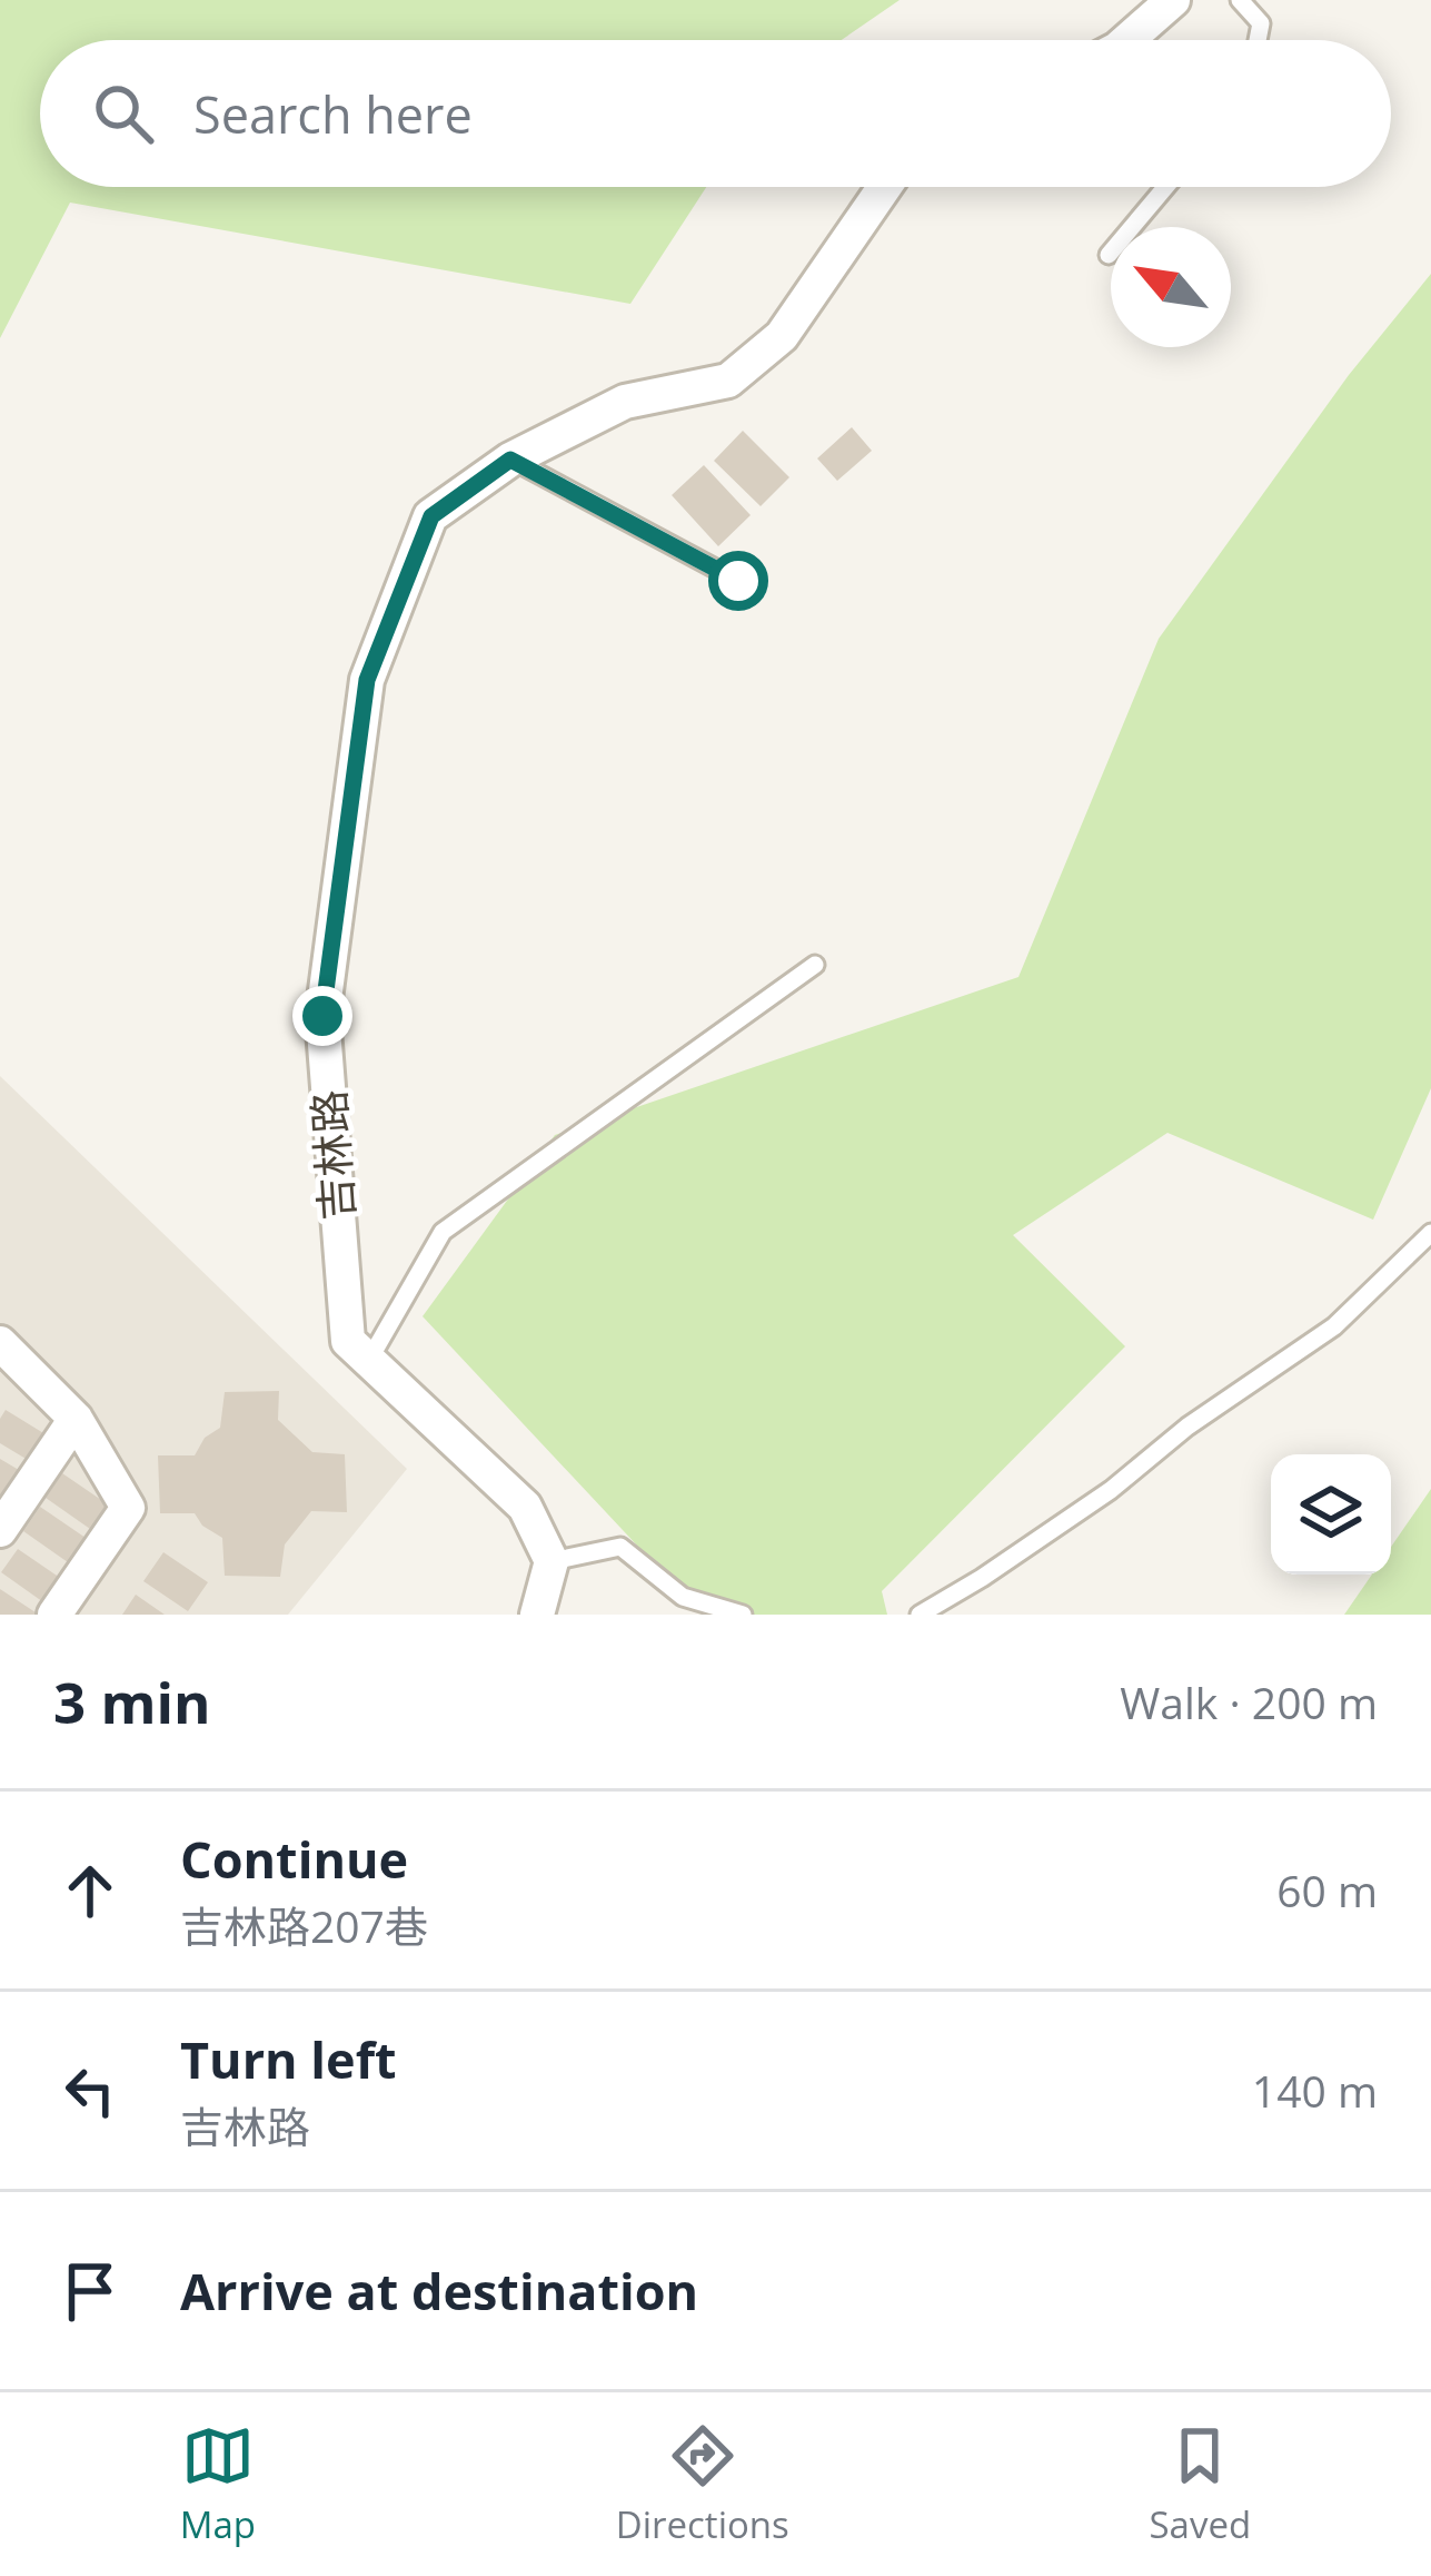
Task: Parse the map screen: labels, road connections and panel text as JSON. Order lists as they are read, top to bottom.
{
  "streets": {
    "street": ["吉林路"]
  },
  "north": "top left",
  "page": {
    "search": "Search here",
    "heading": ["3 min", "Walk · 200 m"],
    "list": [
      ["Continue", "吉林路207巷", "60 m"],
      ["Turn left", "吉林路", "140 m"],
      "Arrive at destination"
    ],
    "nav": ["Map", "Directions", "Saved"]
  }
}
